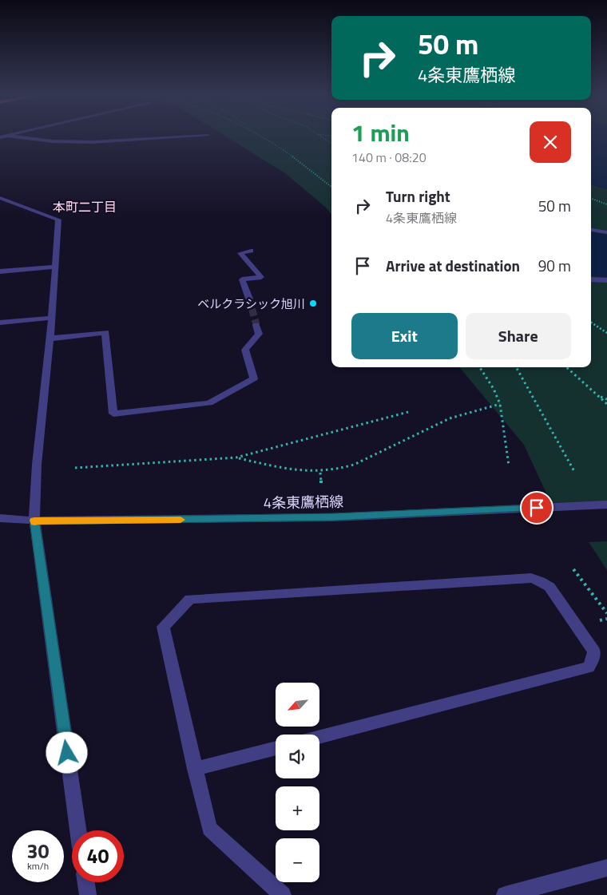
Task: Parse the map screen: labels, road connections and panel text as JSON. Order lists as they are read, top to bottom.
{
  "streets": {
    "street": ["4条東鷹栖線"]
  },
  "districts": ["本町二丁目"],
  "places": ["ベルクラシック旭川"],
  "north": "bottom left",
  "page": {
    "turn": ["50 m", "4条東鷹栖線"],
    "heading": ["1 min", "140 m · 08:20"],
    "list": [
      {
        "name": "Turn right",
        "note": "4条東鷹栖線",
        "value": "50 m"
      },
      {
        "name": "Arrive at destination",
        "value": "90 m"
      }
    ],
    "buttons": ["Exit", "Share"],
    "map_buttons": ["+", "−"],
    "speed": "30 km/h",
    "limit": "40"
  }
}
